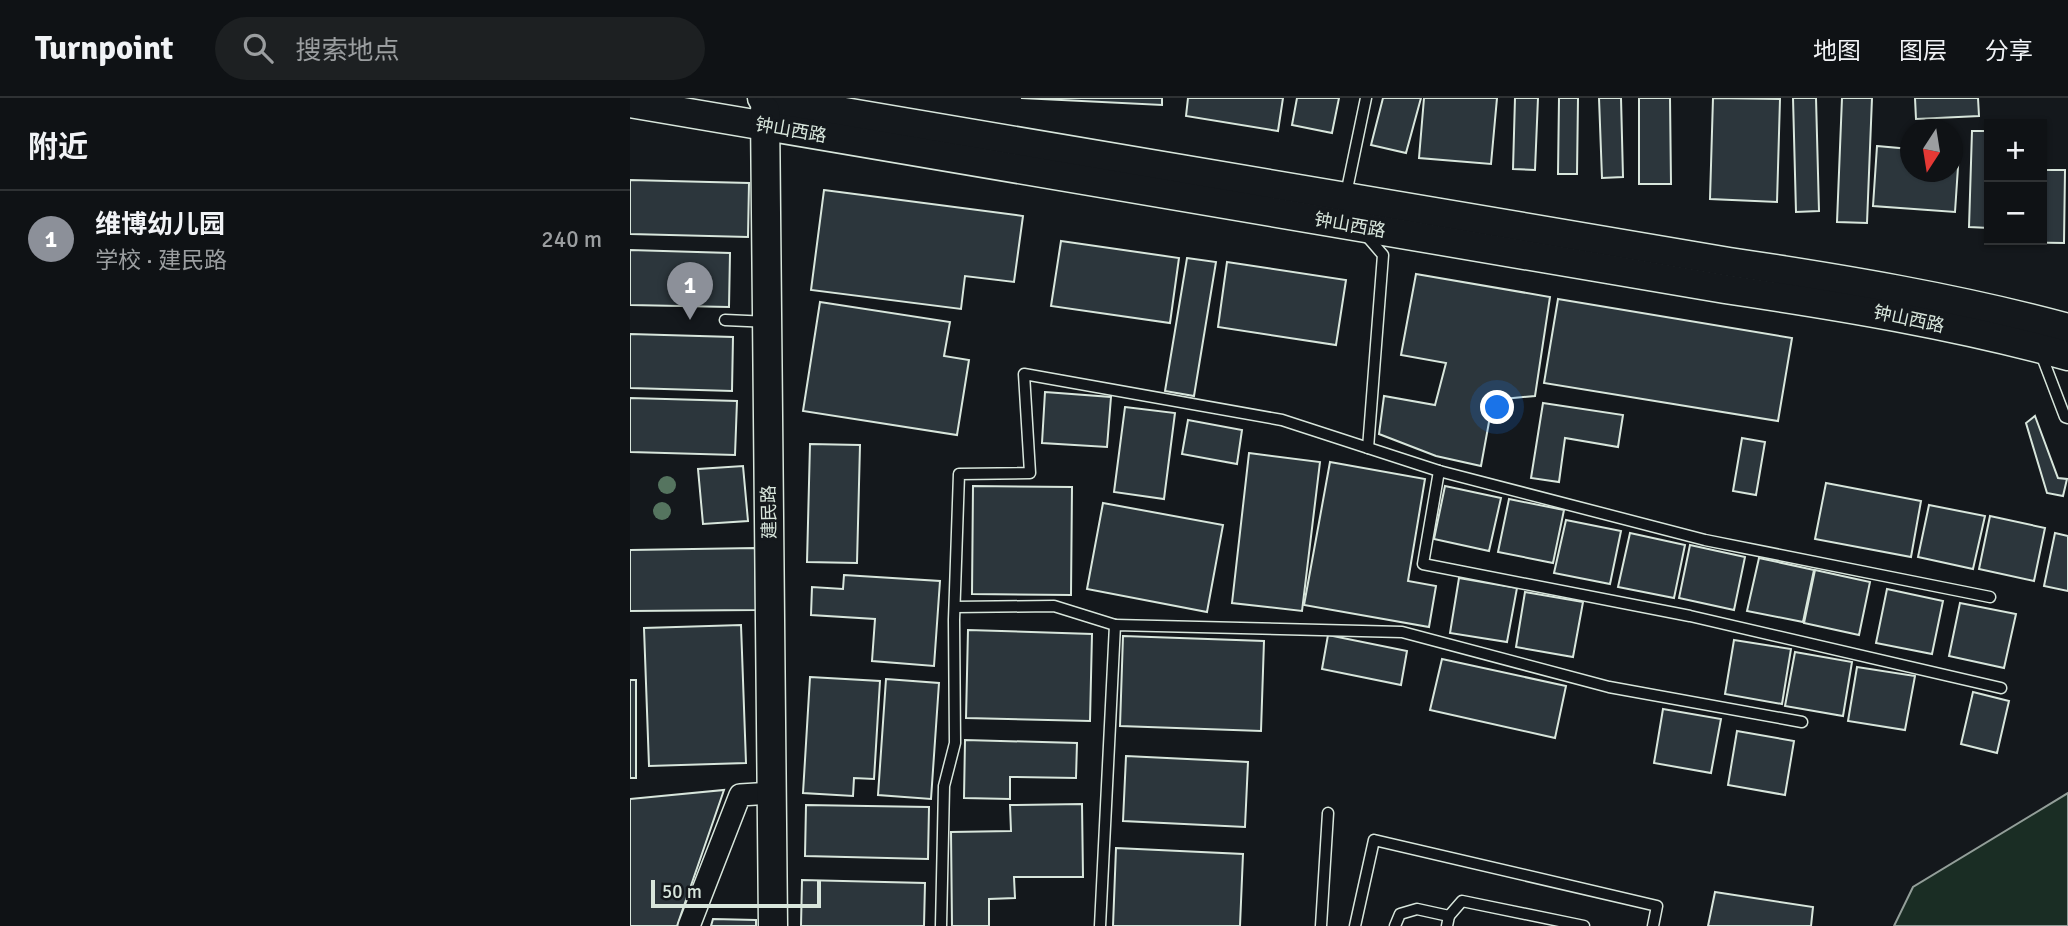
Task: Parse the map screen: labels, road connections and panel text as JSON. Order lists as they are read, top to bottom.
{
  "streets": {
    "main road": ["钟山西路", "建民路"]
  },
  "crossings": [
    ["钟山西路", "建民路"]
  ],
  "scale_bar": "50 m",
  "north": "bottom",
  "page": {
    "header": "Turnpoint",
    "search": "搜索地点",
    "nav": ["地图", "图层", "分享"],
    "heading": "附近",
    "map_buttons": ["+", "−"],
    "list": [
      {
        "mark": "1",
        "name": "维博幼儿园",
        "note": "学校 · 建民路",
        "value": "240 m"
      }
    ],
    "pins": "1",
    "scale": "50 m"
  }
}
